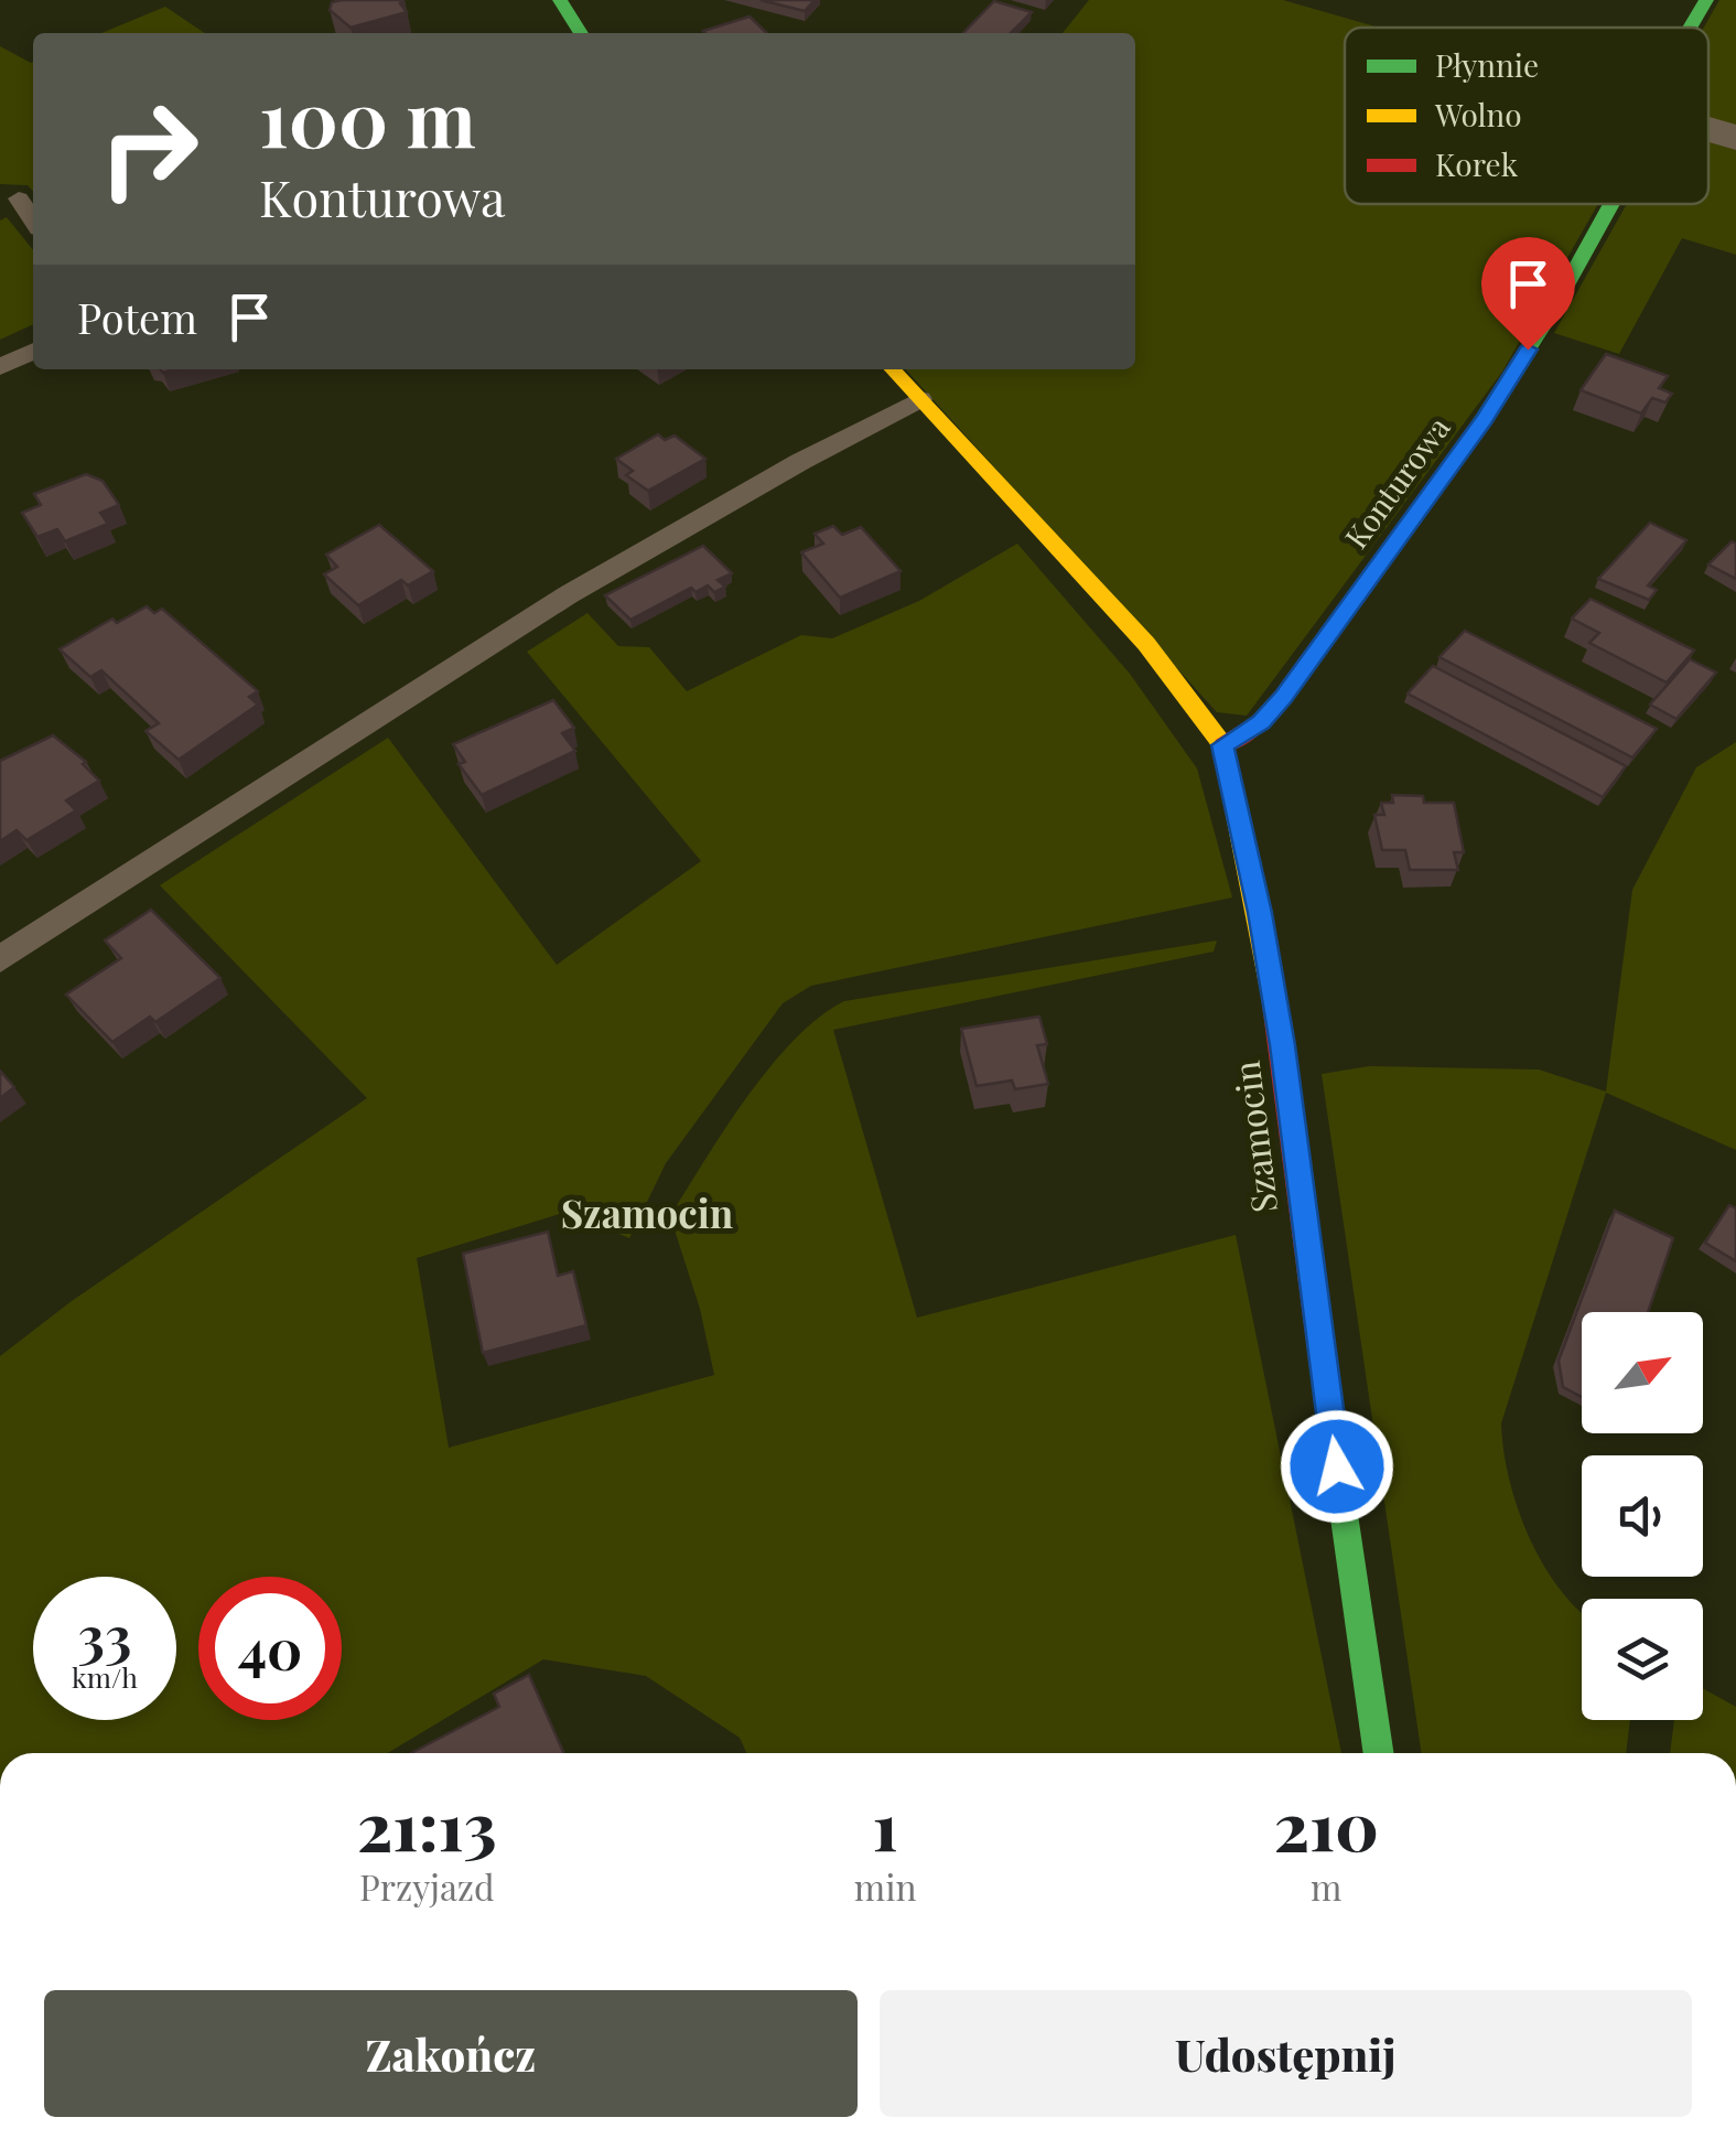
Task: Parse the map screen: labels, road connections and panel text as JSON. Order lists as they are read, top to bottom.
{
  "streets": {
    "street": ["Konturowa", "Szamocin"]
  },
  "crossings": [
    ["Konturowa", "Szamocin"]
  ],
  "districts": ["Szamocin"],
  "legend": ["Płynnie", "Wolno", "Korek"],
  "north": "top right",
  "page": {
    "turn": ["100 m", "Konturowa"],
    "then": "Potem",
    "speed": "33 km/h",
    "limit": "40",
    "eta": [
      "21:13",
      "Przyjazd",
      "1",
      "min",
      "210",
      "m"
    ],
    "buttons": ["Zakończ", "Udostępnij"]
  }
}
